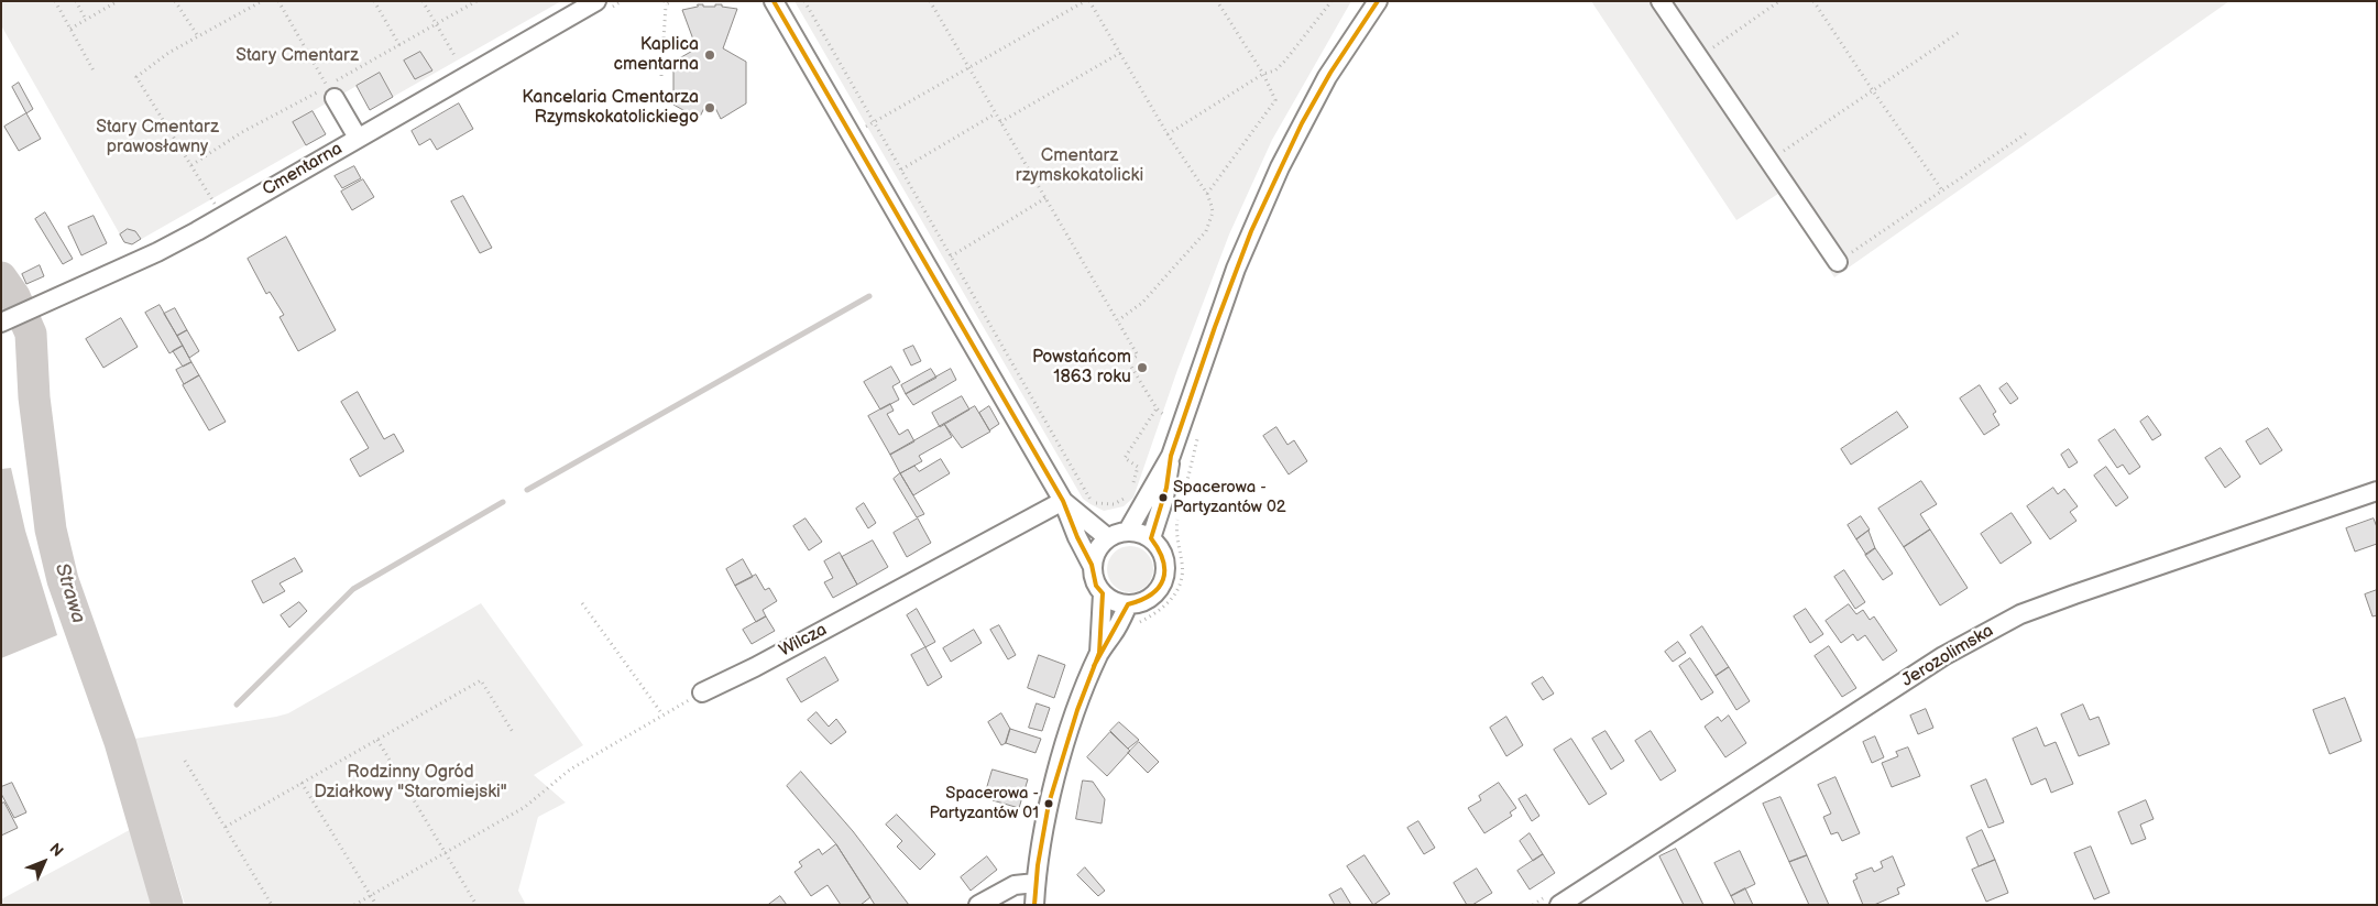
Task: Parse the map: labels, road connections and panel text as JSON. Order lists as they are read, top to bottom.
{
  "streets": {
    "street": ["Cmentarna", "Wilcza", "Jerozolimska"]
  },
  "water": ["Strawa"],
  "parks": [
    "Stary Cmentarz",
    "Stary Cmentarz prawosławny",
    "Cmentarz rzymskokatolicki",
    "Rodzinny Ogród Działkowy \"Staromiejski\""
  ],
  "places": [
    "Kaplica cmentarna",
    "Kancelaria Cmentarza Rzymskokatolickiego",
    "Powstańcom 1863 roku",
    "Spacerowa - Partyzantów 02",
    "Spacerowa - Partyzantów 01"
  ],
  "north": "top right"
}
